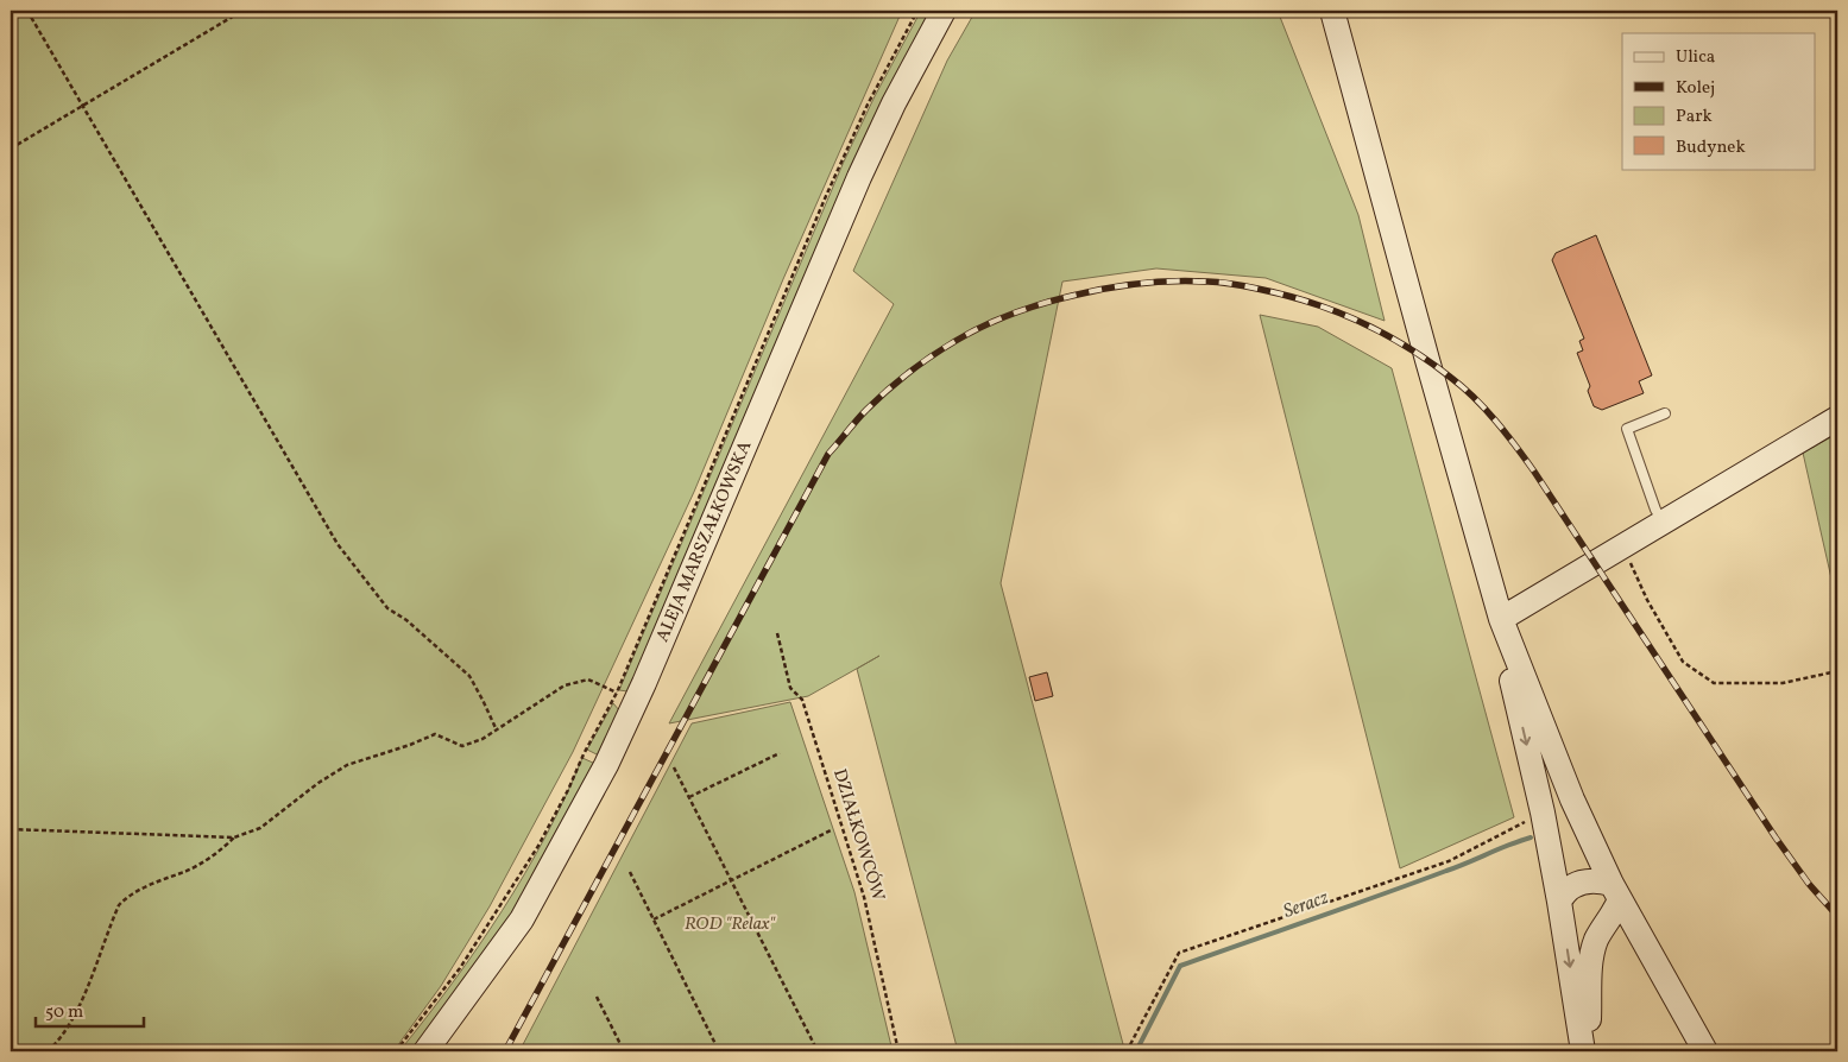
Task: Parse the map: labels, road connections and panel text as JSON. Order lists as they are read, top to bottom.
{
  "streets": {
    "main road": ["ALEJA MARSZAŁKOWSKA"],
    "path": ["DZIAŁKOWCÓW"]
  },
  "water": ["Seracz"],
  "parks": ["ROD \"Relax\""],
  "legend": [
    "Ulica",
    "Kolej",
    "Park",
    "Budynek"
  ],
  "scale_bar": "50 m"
}
